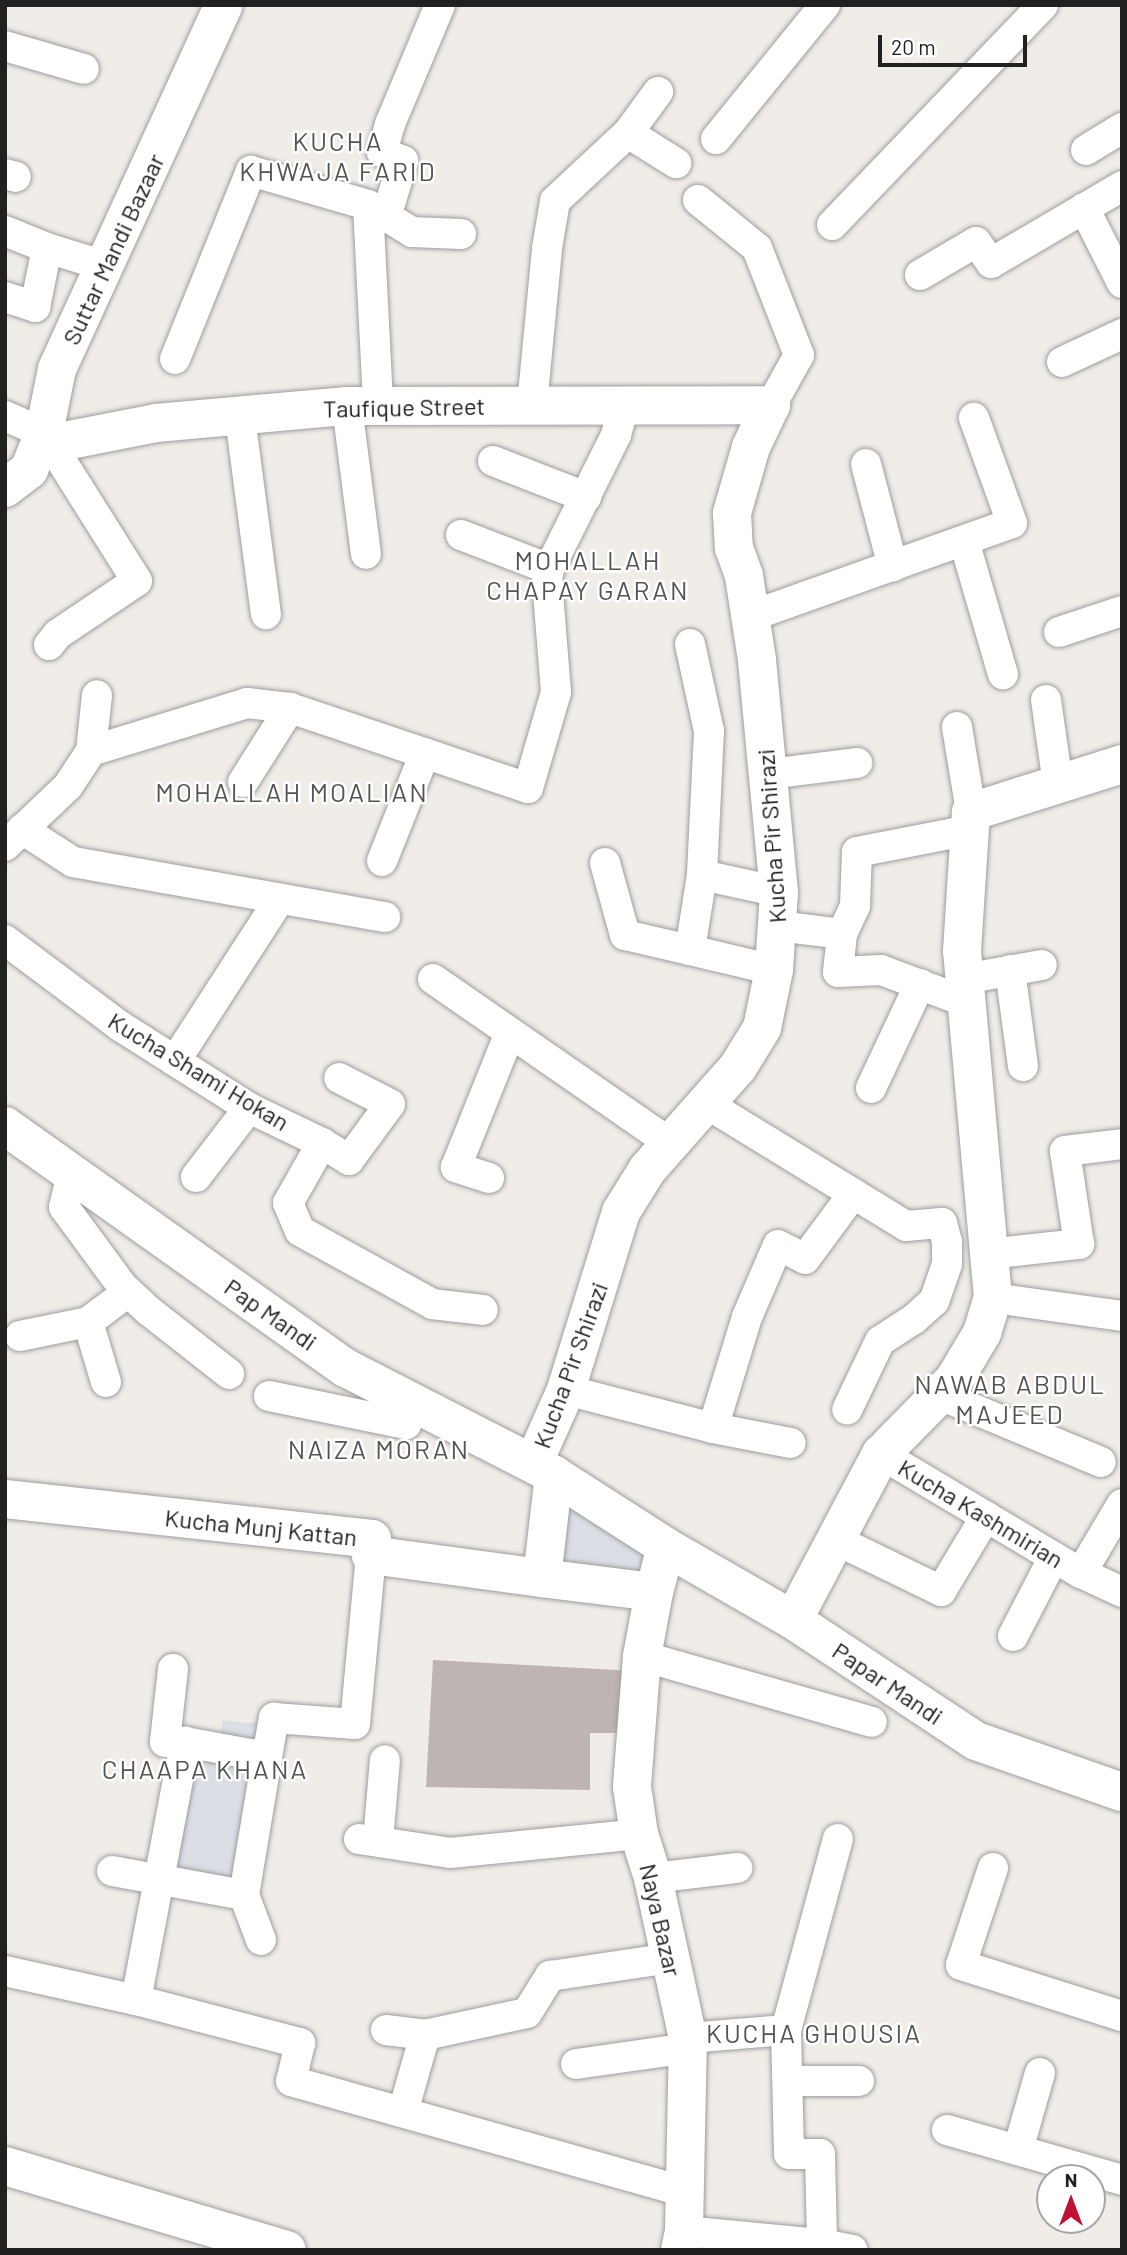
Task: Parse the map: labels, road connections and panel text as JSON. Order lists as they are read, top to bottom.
{
  "streets": {
    "street": [
      "Suttar Mandi Bazaar",
      "Taufique Street",
      "Kucha Pir Shirazi",
      "Pap Mandi",
      "Kucha Munj Kattan",
      "Papar Mandi",
      "Naya Bazar"
    ],
    "lane": ["Kucha Shami Hokan", "Kucha Kashmirian"]
  },
  "crossings": [
    ["Suttar Mandi Bazaar", "Taufique Street"],
    ["Taufique Street", "Kucha Pir Shirazi"],
    ["Kucha Pir Shirazi", "Pap Mandi"],
    ["Kucha Pir Shirazi", "Kucha Munj Kattan"],
    ["Pap Mandi", "Papar Mandi"],
    ["Pap Mandi", "Naya Bazar"],
    ["Kucha Munj Kattan", "Naya Bazar"],
    ["Papar Mandi", "Naya Bazar"]
  ],
  "districts": [
    "KUCHA KHWAJA FARID",
    "MOHALLAH CHAPAY GARAN",
    "MOHALLAH MOALIAN",
    "NAWAB ABDUL MAJEED",
    "NAIZA MORAN",
    "CHAAPA KHANA",
    "KUCHA GHOUSIA"
  ],
  "scale_bar": "20 m",
  "north": "top"
}
